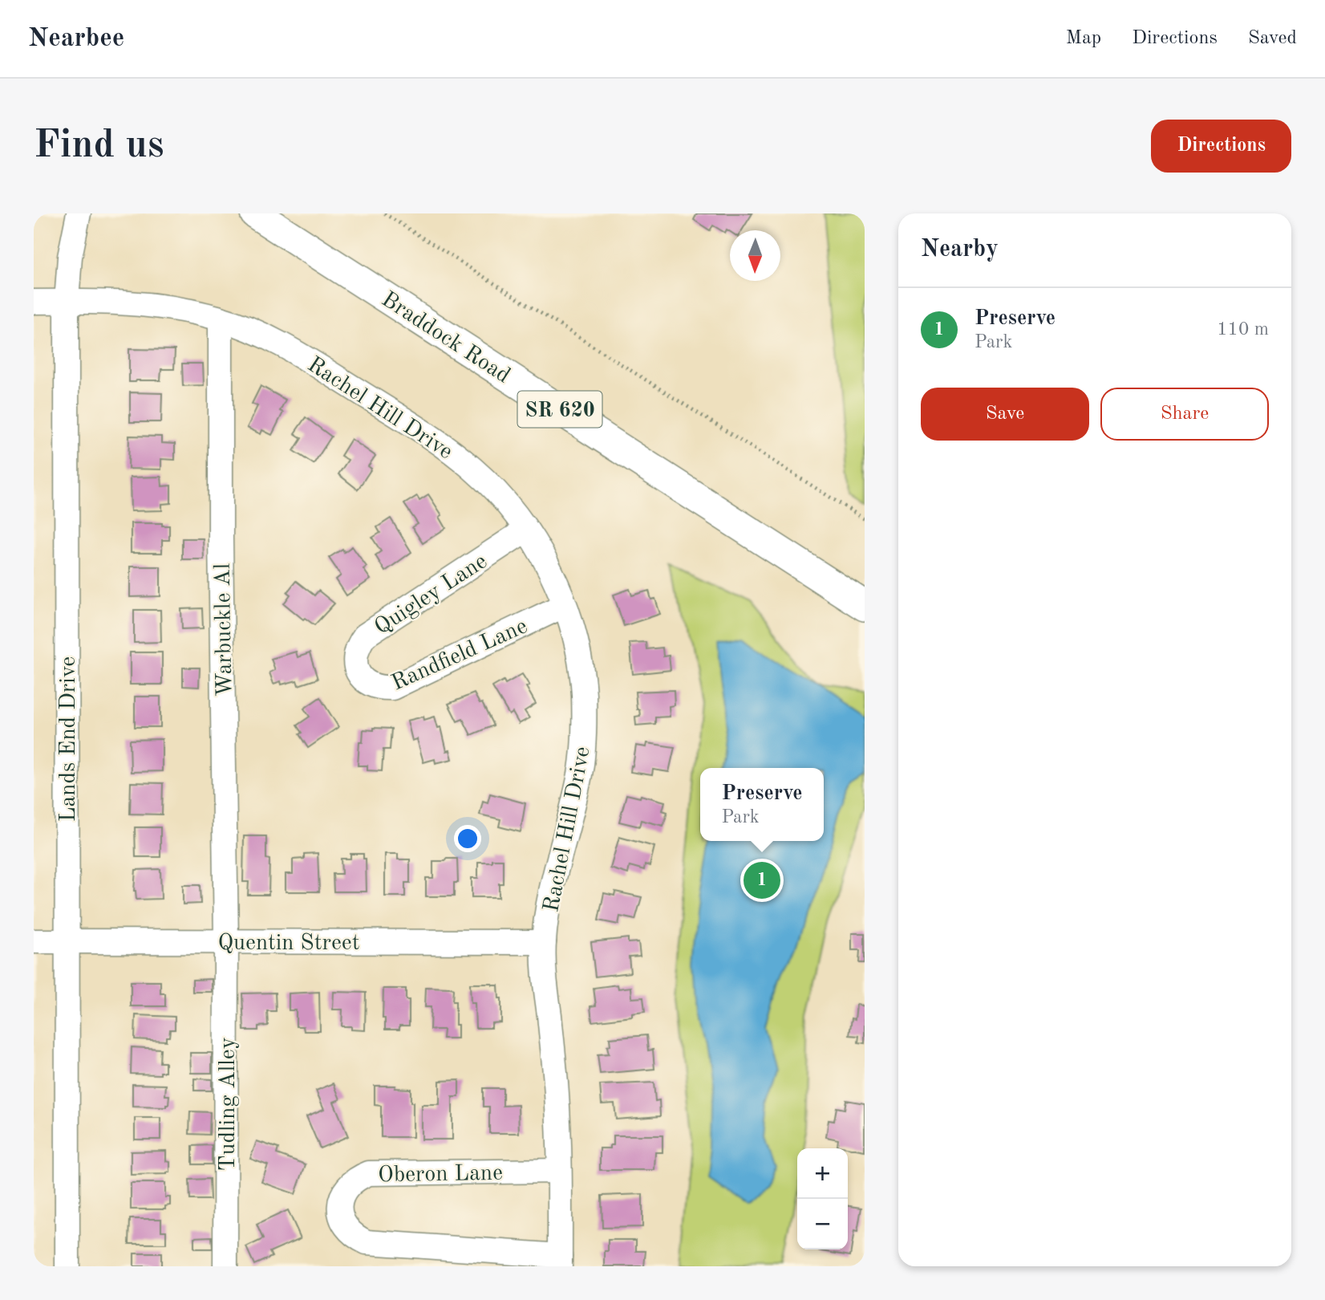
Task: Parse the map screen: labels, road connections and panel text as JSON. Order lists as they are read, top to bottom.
{
  "streets": {
    "main road": ["Braddock Road", "SR 620"],
    "street": [
      "Rachel Hill Drive",
      "Quigley Lane",
      "Warbuckle Al",
      "Randfield Lane",
      "Lands End Drive",
      "Quentin Street",
      "Tudling Alley",
      "Oberon Lane"
    ]
  },
  "crossings": [
    ["Rachel Hill Drive", "Quigley Lane"],
    ["Rachel Hill Drive", "Warbuckle Al"],
    ["Rachel Hill Drive", "Randfield Lane"],
    ["Rachel Hill Drive", "Lands End Drive"],
    ["Rachel Hill Drive", "Quentin Street"],
    ["Rachel Hill Drive", "Oberon Lane"],
    ["Quigley Lane", "Randfield Lane"],
    ["Warbuckle Al", "Quentin Street"],
    ["Warbuckle Al", "Tudling Alley"],
    ["Lands End Drive", "Quentin Street"],
    ["Quentin Street", "Tudling Alley"]
  ],
  "north": "bottom",
  "page": {
    "header": "Nearbee",
    "nav": ["Map", "Directions", "Saved"],
    "buttons": [
      "Directions",
      ["Save", "Share"]
    ],
    "title": "Find us",
    "heading": "Nearby",
    "list": [
      {
        "mark": "1",
        "name": "Preserve",
        "note": "Park",
        "value": "110 m"
      }
    ],
    "popup": ["Preserve", "Park"],
    "pins": "1",
    "map_buttons": ["+", "−"]
  }
}
